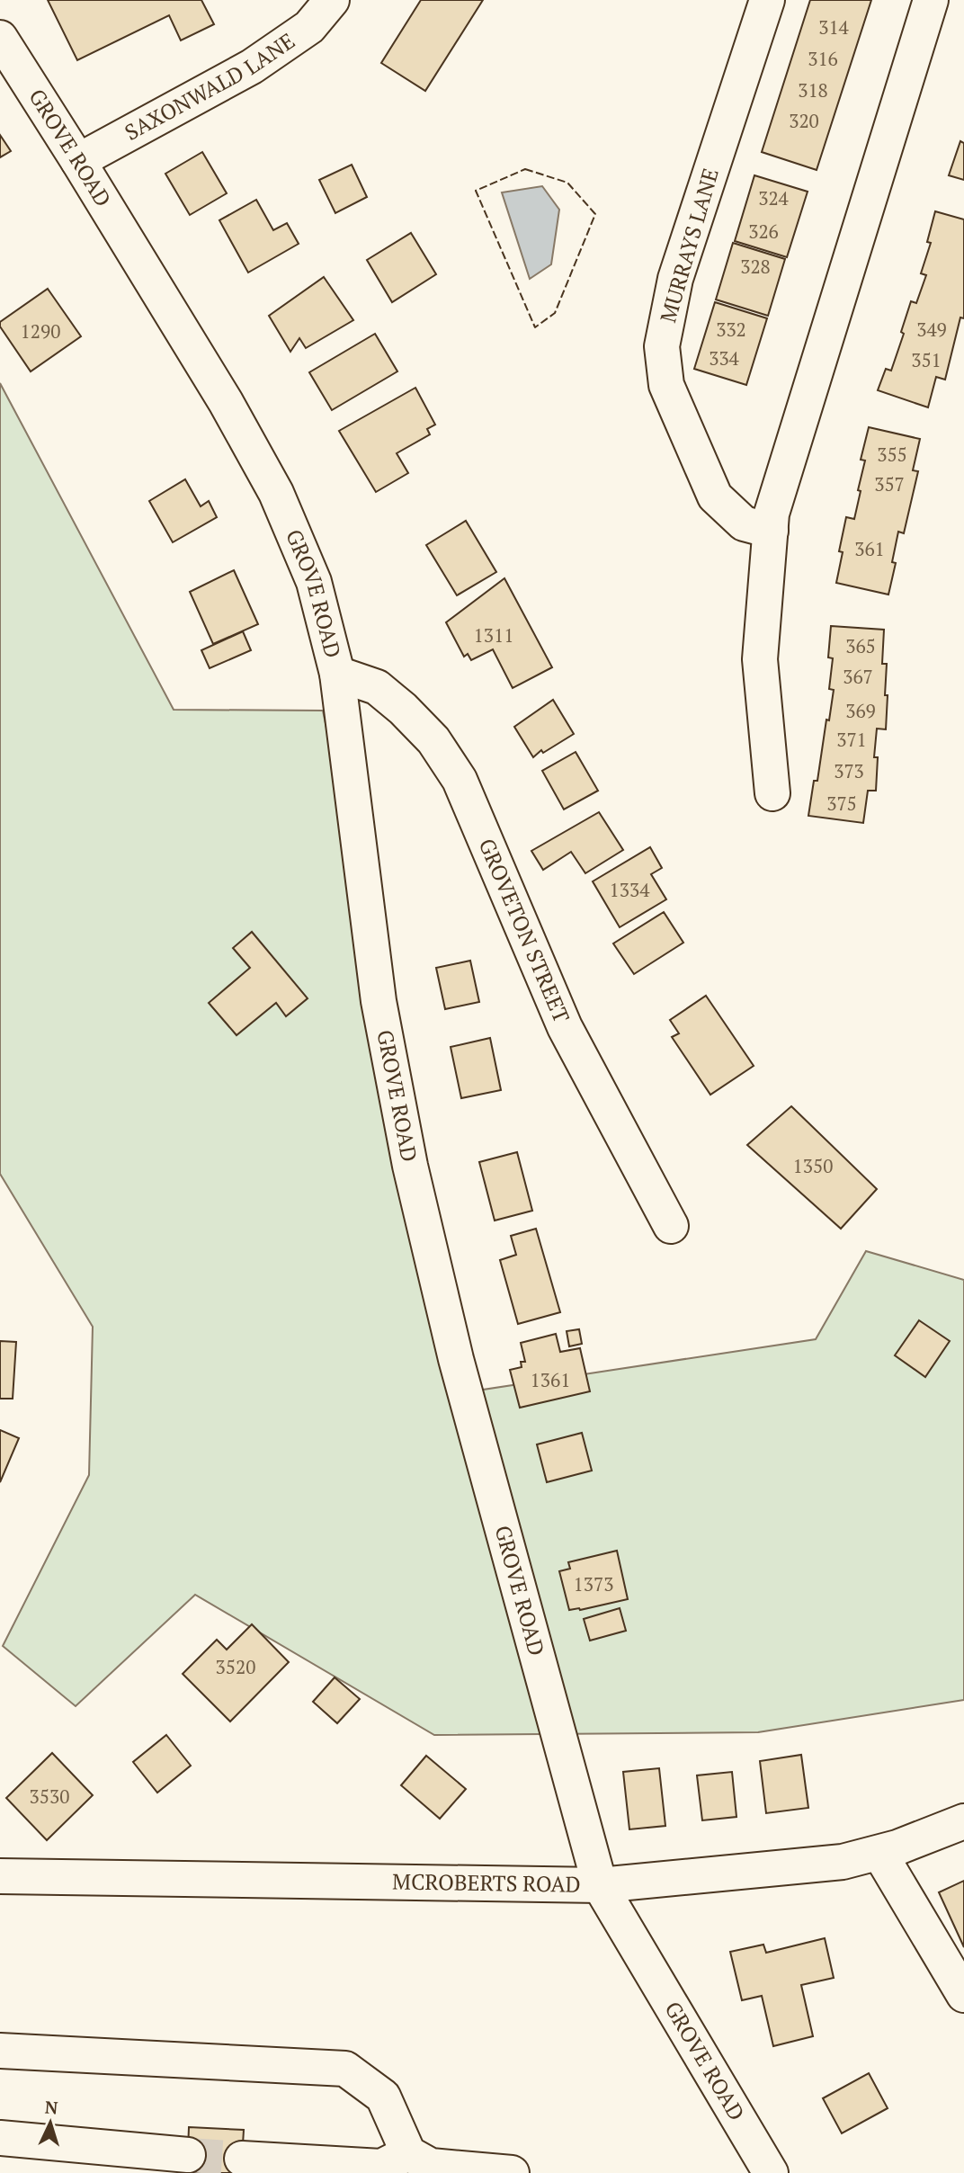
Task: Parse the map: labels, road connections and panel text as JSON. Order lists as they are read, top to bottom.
{
  "streets": {
    "street": [
      "SAXONWALD LANE",
      "GROVE ROAD",
      "MURRAYS LANE",
      "GROVETON STREET",
      "MCROBERTS ROAD"
    ]
  },
  "crossings": [
    ["SAXONWALD LANE", "GROVE ROAD"],
    ["GROVE ROAD", "GROVETON STREET"],
    ["GROVE ROAD", "MCROBERTS ROAD"]
  ],
  "house_numbers": [
    "314",
    "316",
    "318",
    "320",
    "324",
    "326",
    "328",
    "332",
    "349",
    "1290",
    "334",
    "351",
    "355",
    "357",
    "361",
    "1311",
    "365",
    "367",
    "369",
    "371",
    "373",
    "375",
    "1334",
    "1350",
    "1361",
    "1373",
    "3520",
    "3530"
  ],
  "north": "top"
}
